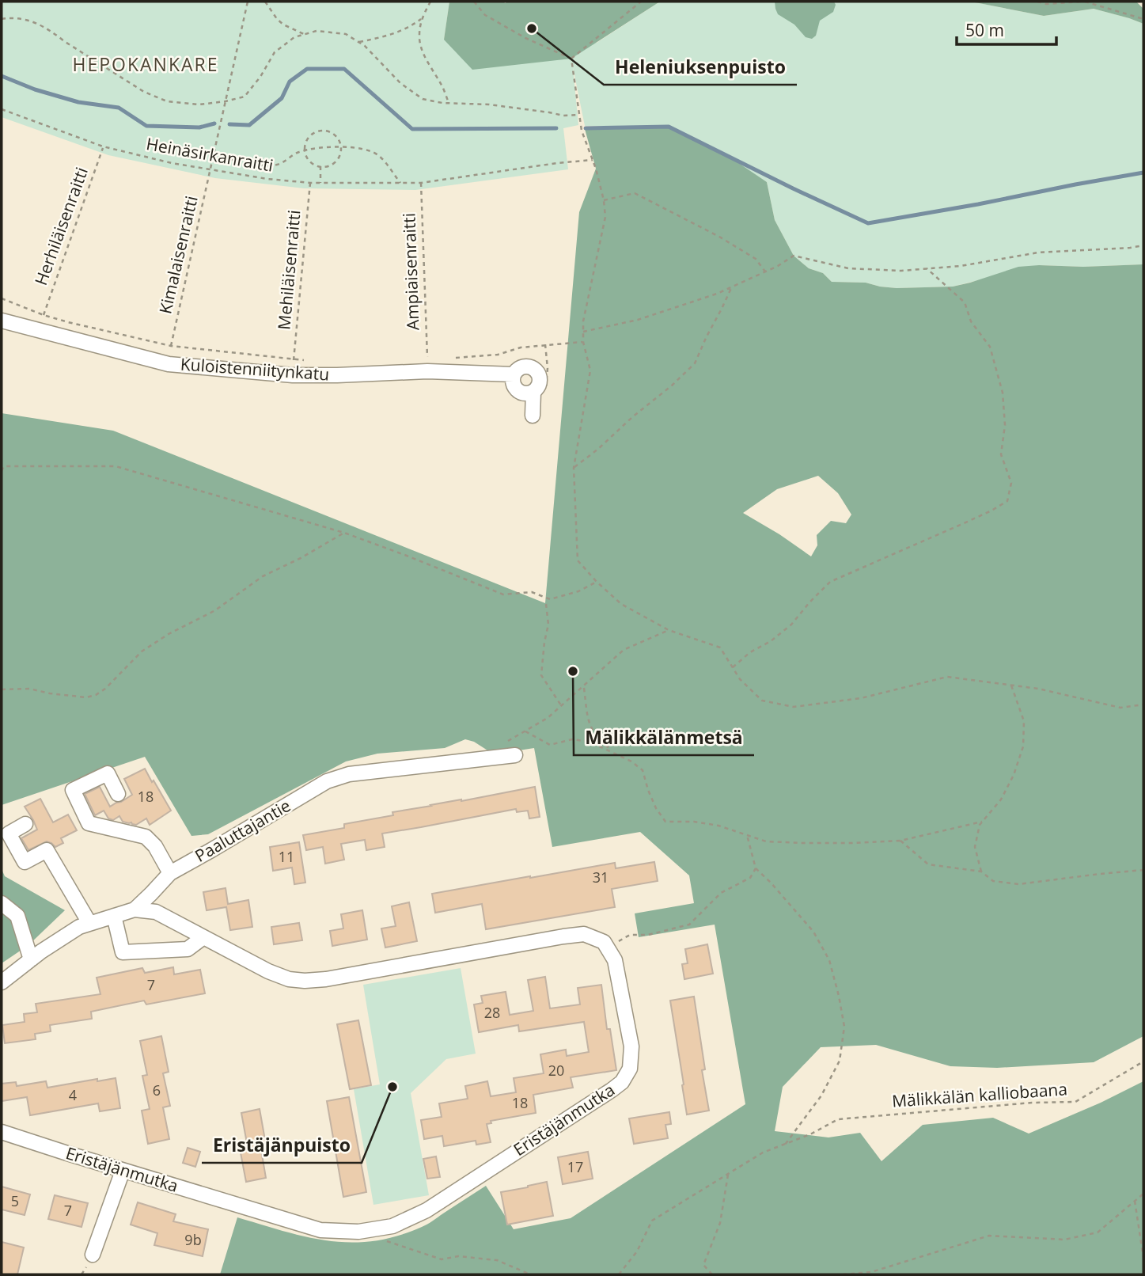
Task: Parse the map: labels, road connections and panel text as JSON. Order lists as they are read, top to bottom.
{
  "streets": {
    "street": ["Kuloistenniitynkatu", "Paaluttajantie", "Eristäjänmutka"],
    "path": [
      "Heinäsirkanraitti",
      "Herhiläisenraitti",
      "Kimalaisenraitti",
      "Mehiläisenraitti",
      "Ampiaisenraitti",
      "Mälikkälän kalliobaana"
    ]
  },
  "crossings": [
    ["Heinäsirkanraitti", "Herhiläisenraitti"],
    ["Heinäsirkanraitti", "Kimalaisenraitti"],
    ["Heinäsirkanraitti", "Mehiläisenraitti"],
    ["Heinäsirkanraitti", "Ampiaisenraitti"]
  ],
  "districts": ["HEPOKANKARE"],
  "places": ["Heleniuksenpuisto", "Mälikkälänmetsä", "Eristäjänpuisto"],
  "house_numbers": [
    "18",
    "11",
    "31",
    "7",
    "28",
    "20",
    "6",
    "4",
    "18",
    "17",
    "5",
    "7",
    "9b"
  ],
  "scale_bar": "50 m"
}
